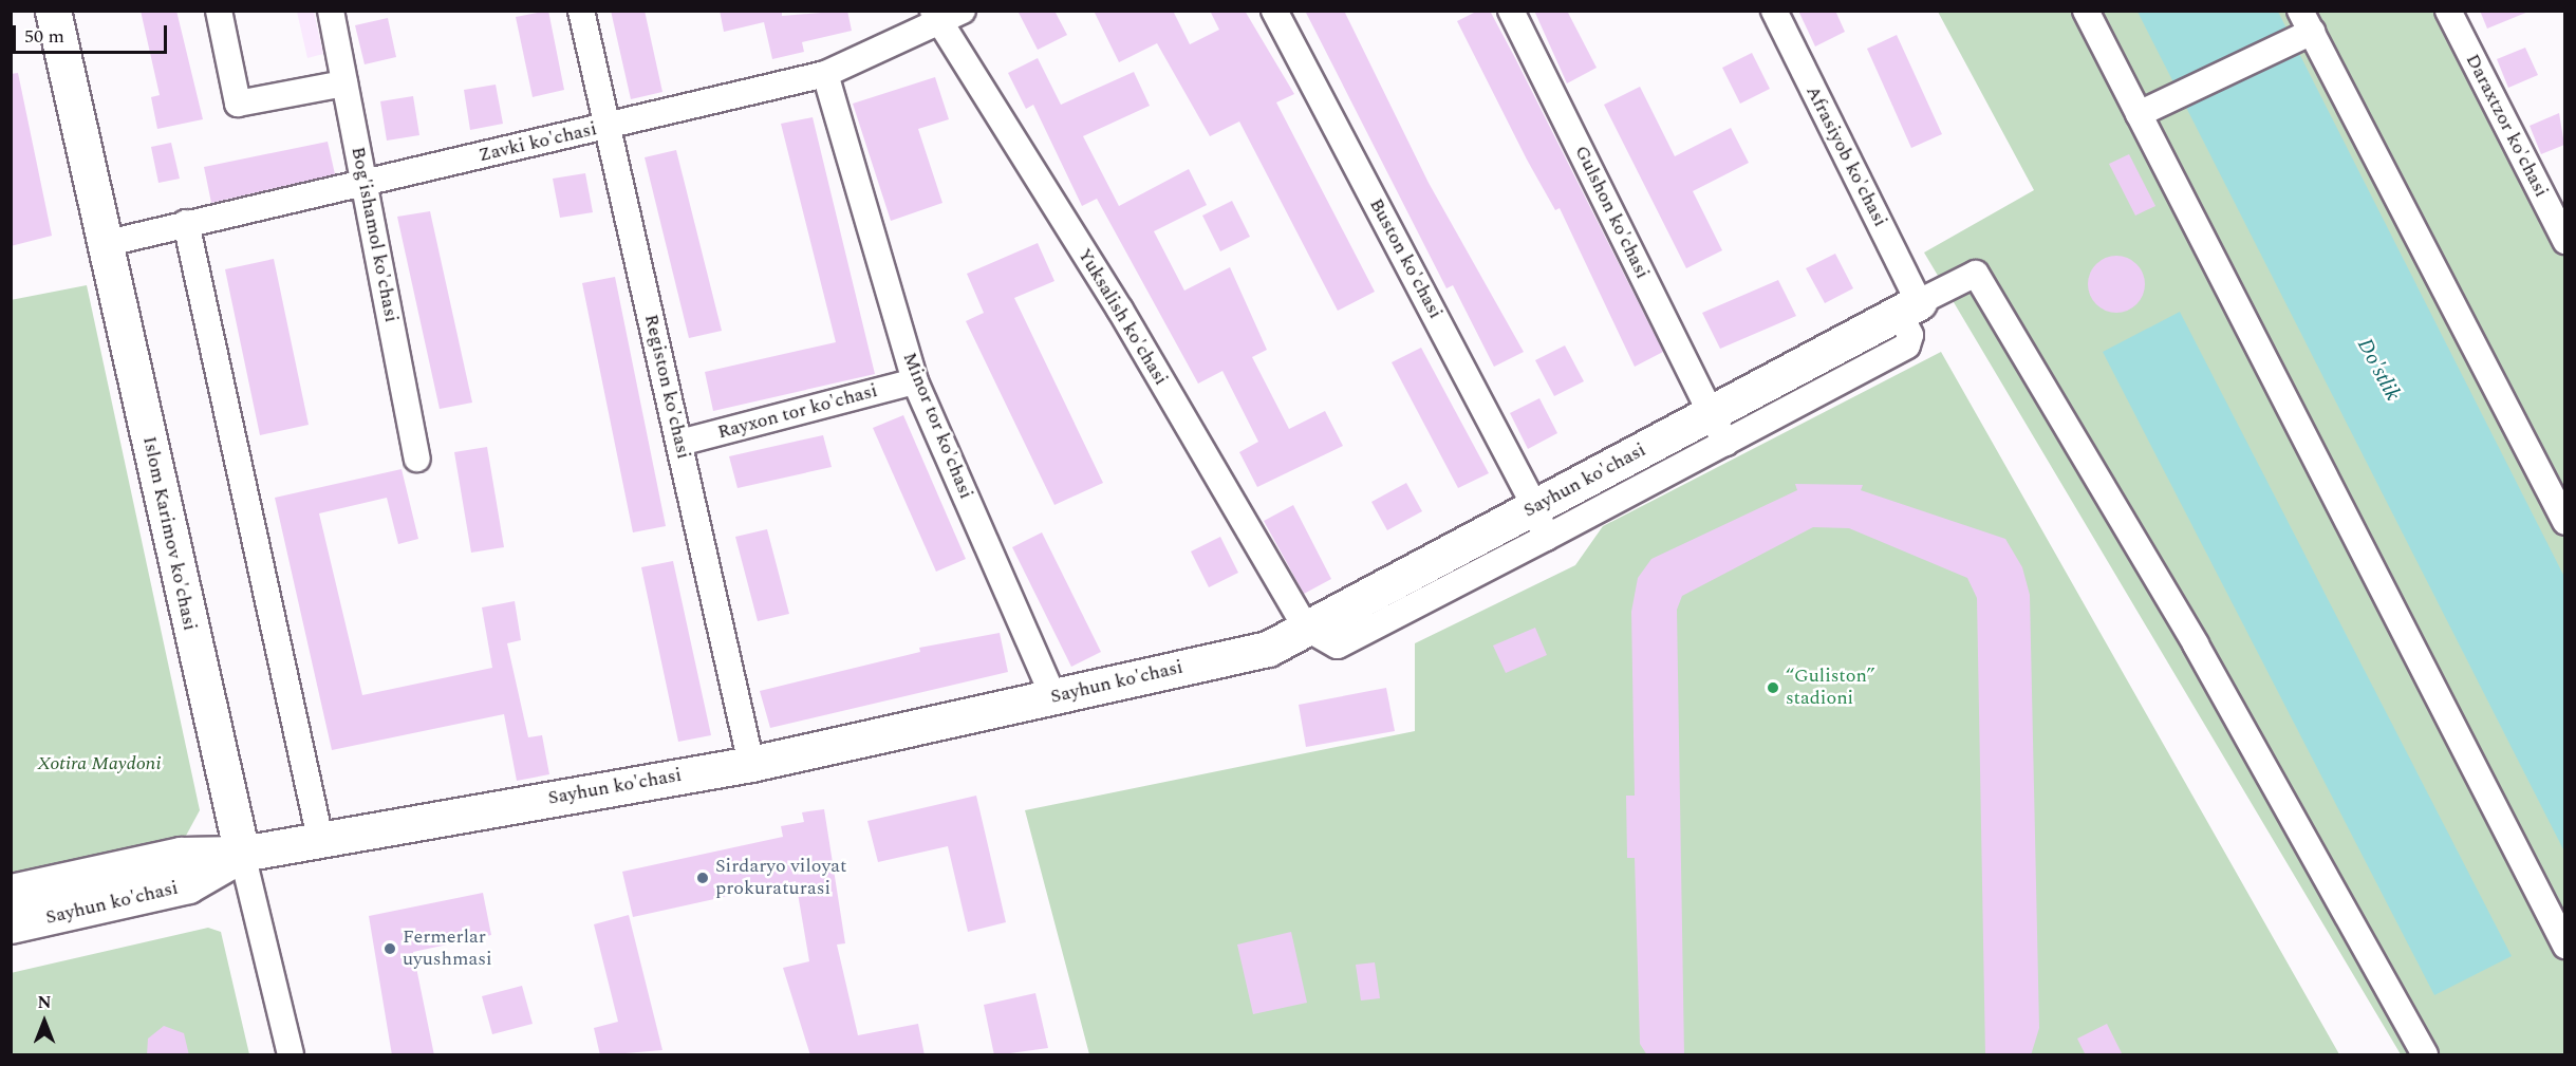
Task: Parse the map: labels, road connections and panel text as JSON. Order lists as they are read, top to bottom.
{
  "streets": {
    "street": [
      "Daraxtzor ko'chasi",
      "Zavki ko'chasi",
      "Afrasiyob ko'chasi",
      "Gulshon ko'chasi",
      "Bog'ishamol ko'chasi",
      "Buston ko'chasi",
      "Yuksalish ko'chasi",
      "Registon ko'chasi",
      "Rayxon tor ko'chasi",
      "Minor tor ko'chasi",
      "Sayhun ko'chasi",
      "Islom Karimov ko'chasi"
    ]
  },
  "crossings": [
    ["Zavki ko'chasi", "Bog'ishamol ko'chasi"],
    ["Zavki ko'chasi", "Yuksalish ko'chasi"],
    ["Zavki ko'chasi", "Registon ko'chasi"],
    ["Zavki ko'chasi", "Minor tor ko'chasi"],
    ["Zavki ko'chasi", "Islom Karimov ko'chasi"],
    ["Afrasiyob ko'chasi", "Sayhun ko'chasi"],
    ["Gulshon ko'chasi", "Sayhun ko'chasi"],
    ["Buston ko'chasi", "Sayhun ko'chasi"],
    ["Yuksalish ko'chasi", "Sayhun ko'chasi"],
    ["Registon ko'chasi", "Rayxon tor ko'chasi"],
    ["Registon ko'chasi", "Sayhun ko'chasi"],
    ["Rayxon tor ko'chasi", "Minor tor ko'chasi"],
    ["Minor tor ko'chasi", "Sayhun ko'chasi"],
    ["Sayhun ko'chasi", "Islom Karimov ko'chasi"]
  ],
  "water": ["Do'stlik"],
  "parks": ["Xotira Maydoni"],
  "places": ["“Guliston” stadioni", "Sirdaryo viloyat prokuraturasi", "Fermerlar uyushmasi"],
  "scale_bar": "50 m",
  "north": "top"
}
